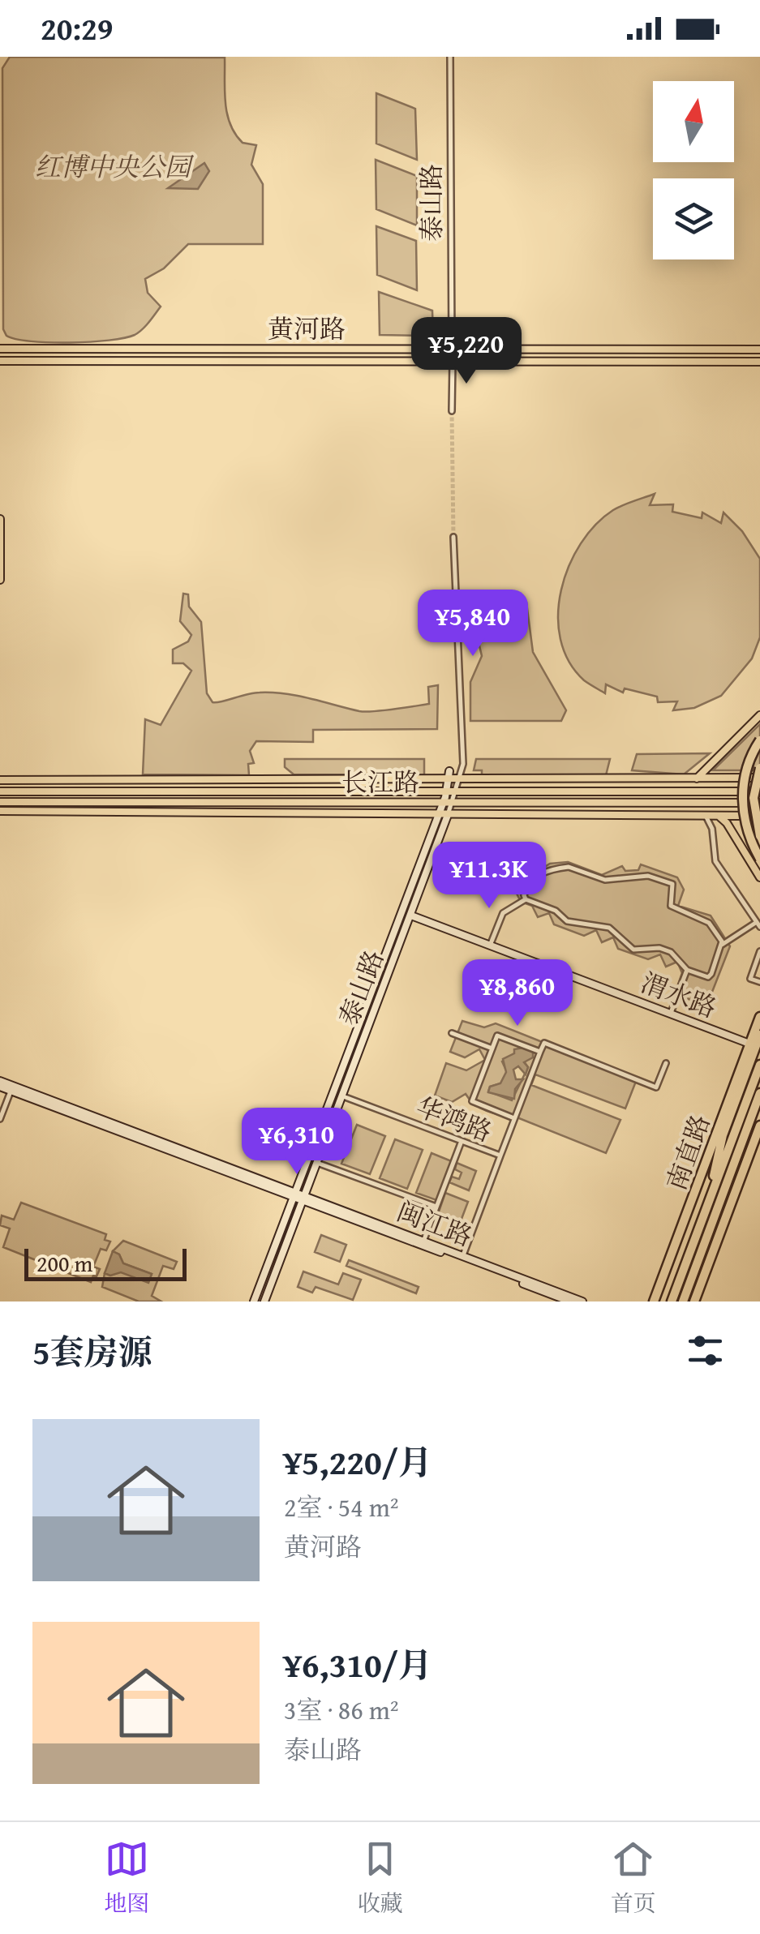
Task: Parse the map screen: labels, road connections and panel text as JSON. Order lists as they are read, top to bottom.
{
  "streets": {
    "highway": ["南直路"],
    "main road": [
      "泰山路",
      "黄河路",
      "长江路",
      "渭水路",
      "闽江路"
    ],
    "street": ["华鸿路"]
  },
  "crossings": [
    ["泰山路", "黄河路"],
    ["泰山路", "长江路"],
    ["泰山路", "渭水路"],
    ["泰山路", "华鸿路"],
    ["泰山路", "闽江路"],
    ["渭水路", "南直路"],
    ["华鸿路", "闽江路"]
  ],
  "parks": ["红博中央公园"],
  "scale_bar": "200 m",
  "north": "top",
  "page": {
    "status": "20:29",
    "price": [
      "¥5,220",
      "¥5,840",
      "¥11.3K",
      "¥8,860",
      "¥6,310"
    ],
    "scale": "200 m",
    "heading": "5套房源",
    "list": [
      {
        "name": "¥5,220/月",
        "note": "2室 · 54 m² · 黄河路"
      },
      {
        "name": "¥6,310/月",
        "note": "3室 · 86 m² · 泰山路"
      }
    ],
    "tabs": ["地图", "收藏", "首页"]
  }
}
